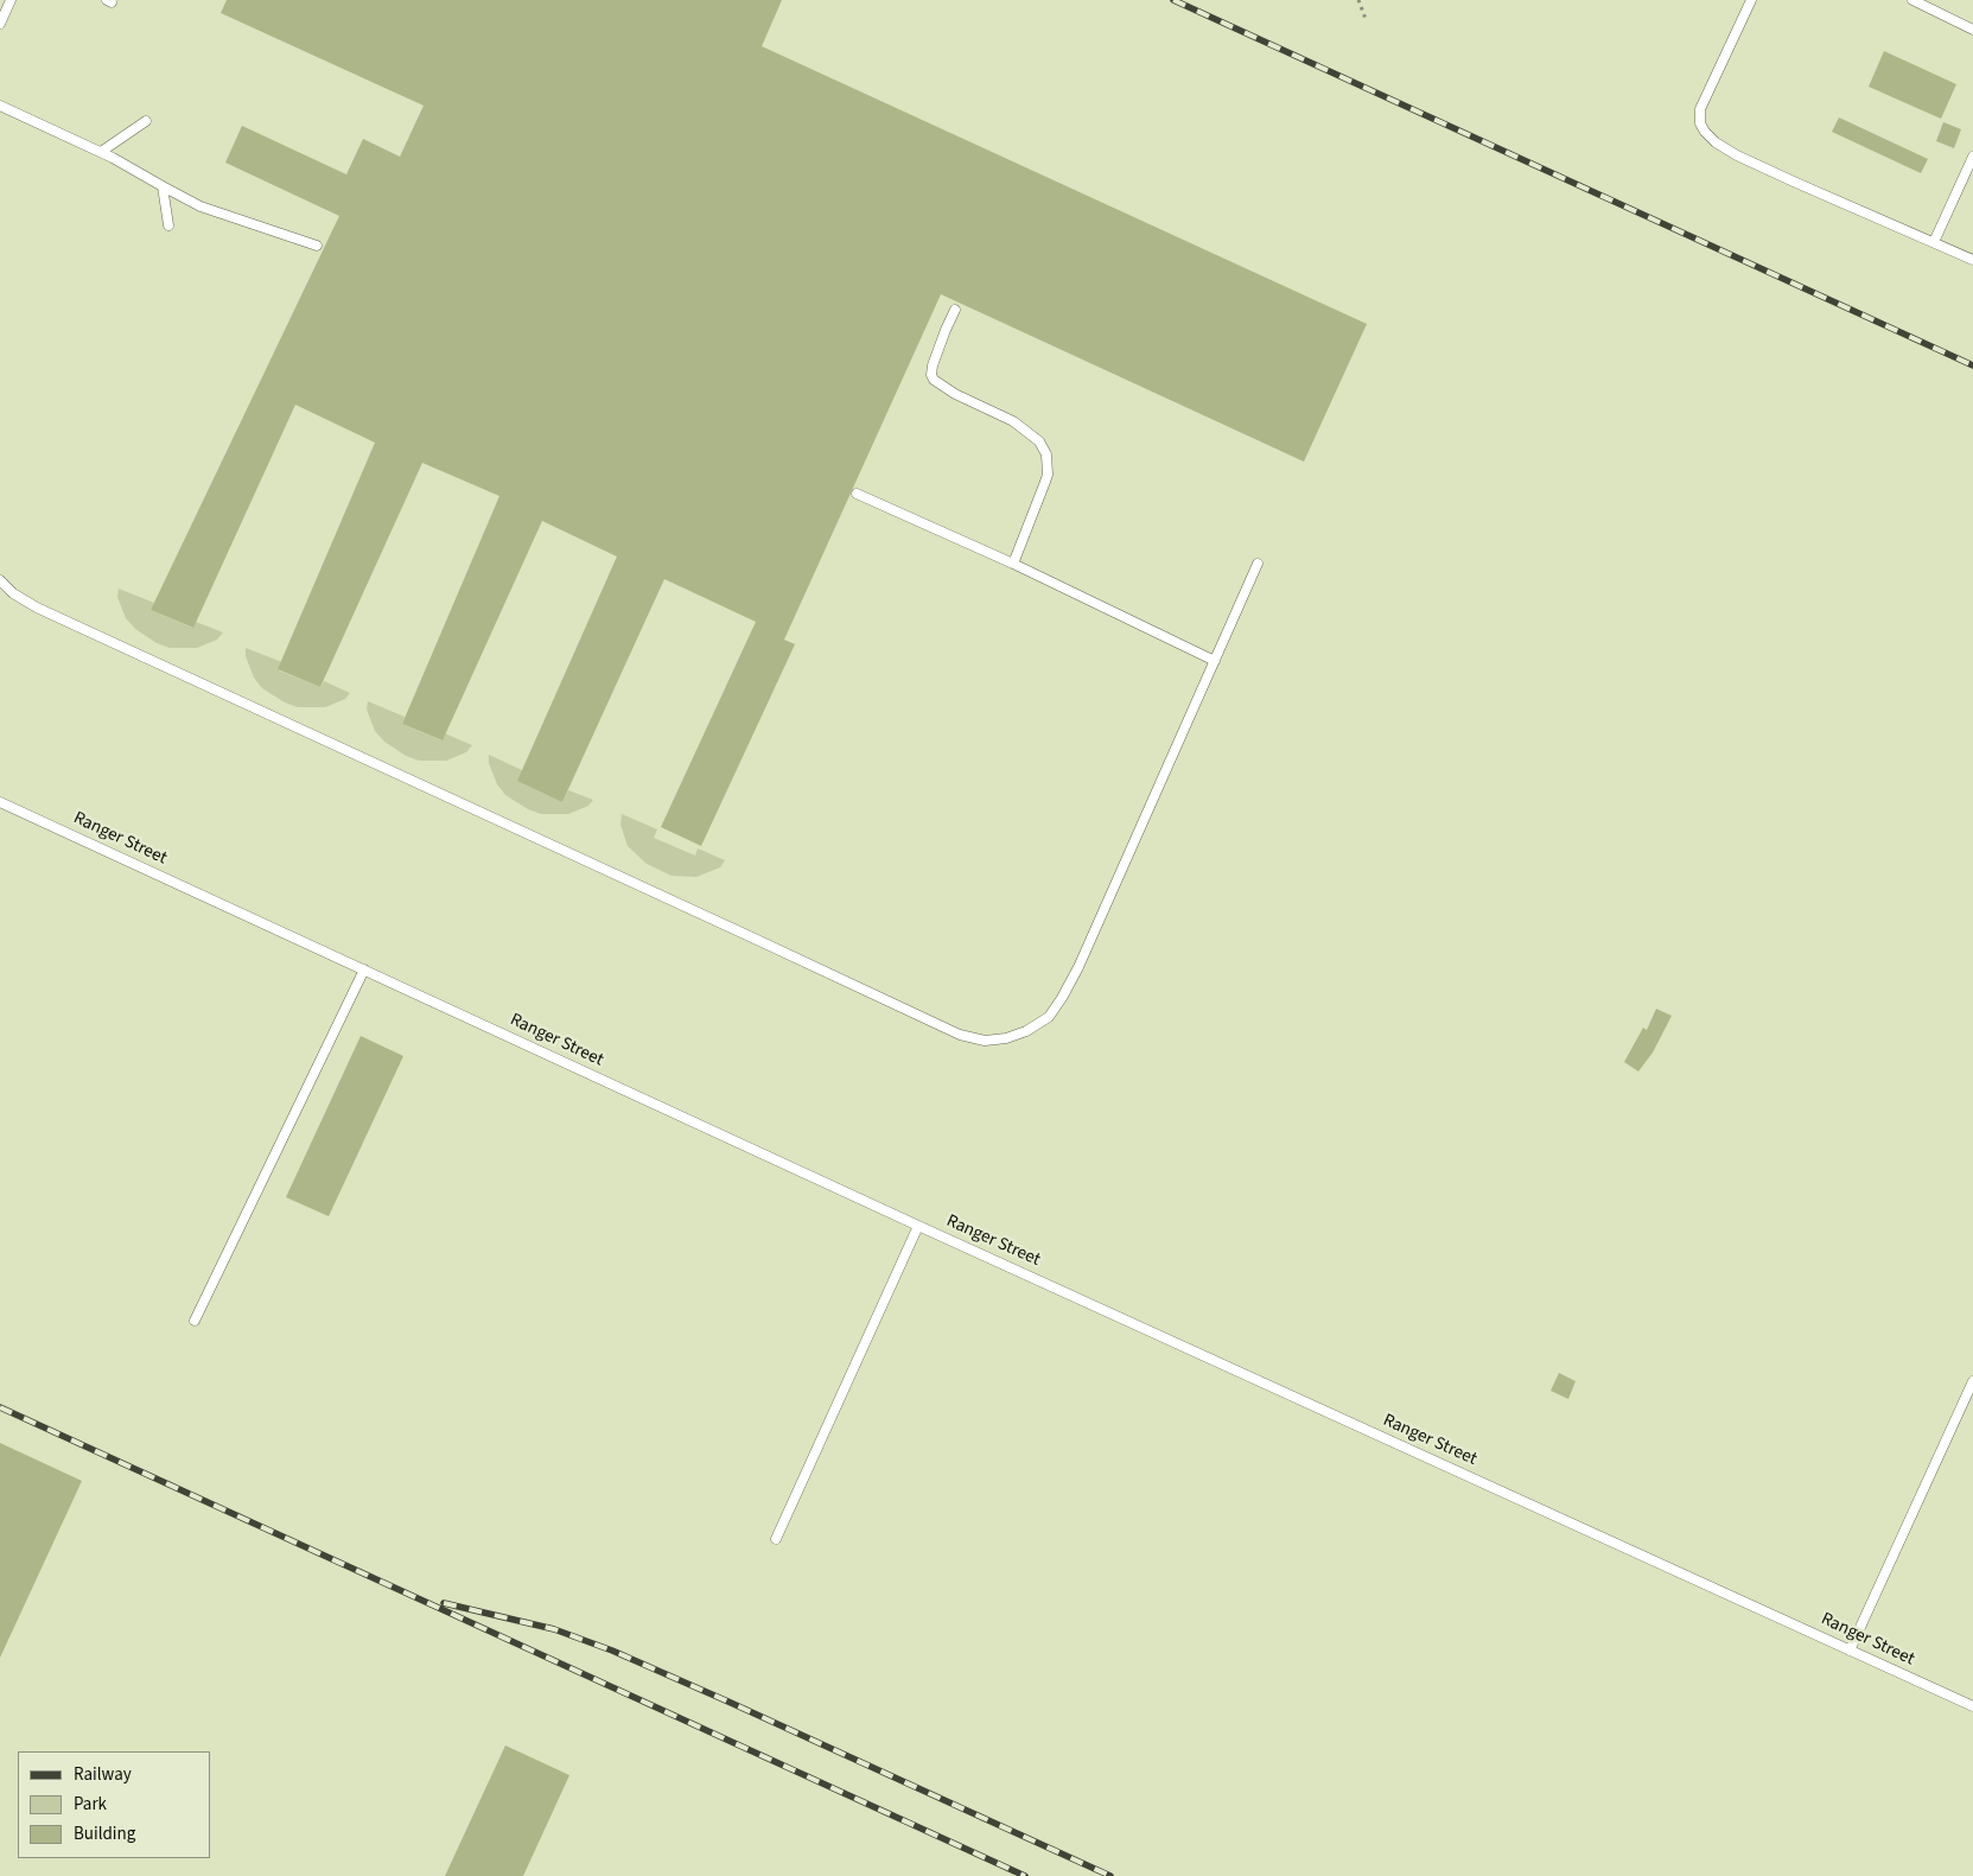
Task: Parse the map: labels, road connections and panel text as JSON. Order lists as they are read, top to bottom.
{
  "streets": {
    "lane": ["Ranger Street"]
  },
  "legend": ["Railway", "Park", "Building"]
}
